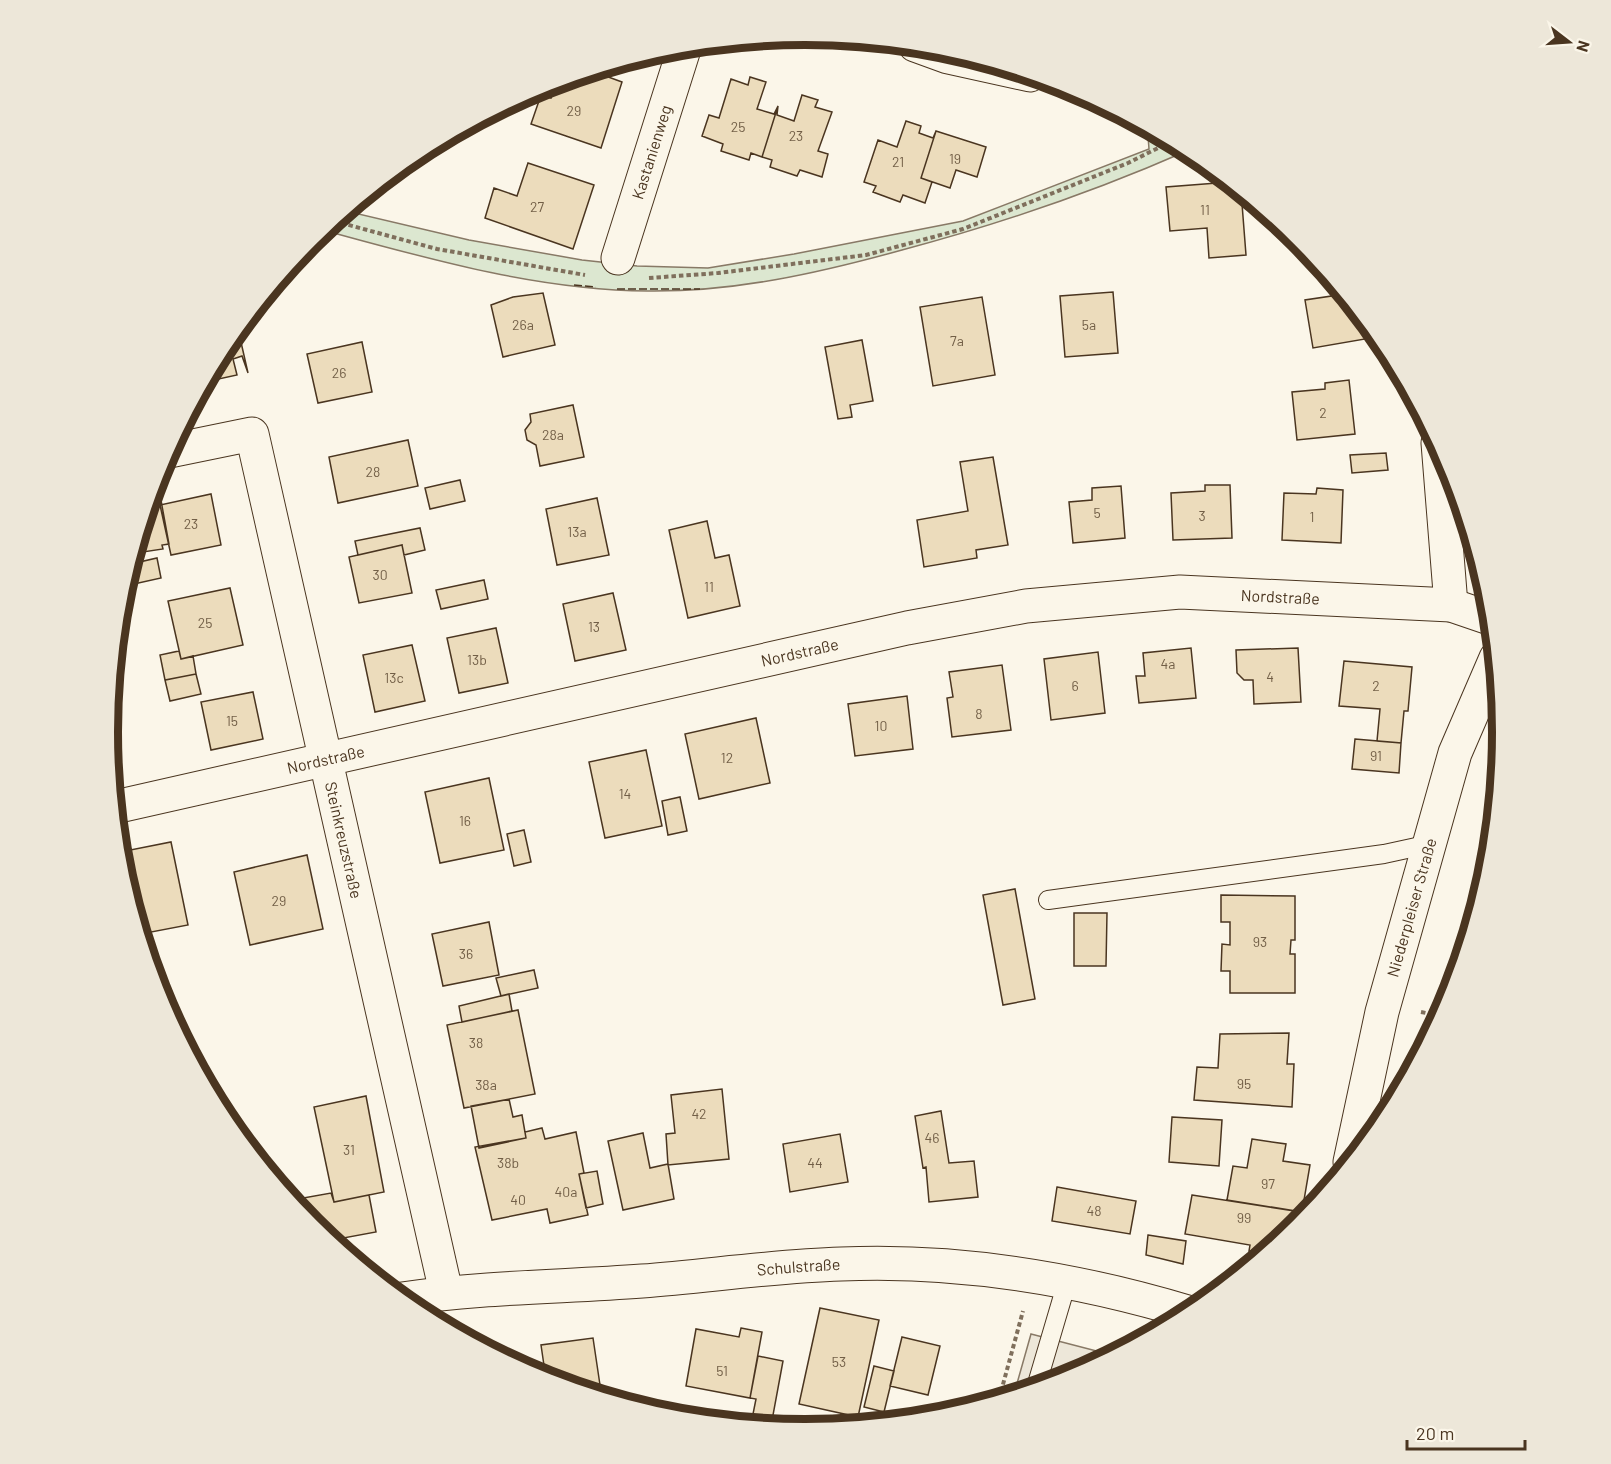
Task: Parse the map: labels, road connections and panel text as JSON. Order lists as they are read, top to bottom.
{
  "streets": {
    "street": [
      "Kastanienweg",
      "Nordstraße",
      "Steinkreuzstraße",
      "Niederpleiser Straße",
      "Schulstraße"
    ]
  },
  "crossings": [
    ["Nordstraße", "Steinkreuzstraße"],
    ["Steinkreuzstraße", "Schulstraße"]
  ],
  "house_numbers": [
    "29",
    "25",
    "23",
    "19",
    "21",
    "27",
    "11",
    "26a",
    "5a",
    "7a",
    "26",
    "2",
    "28a",
    "28",
    "5",
    "3",
    "1",
    "23",
    "13a",
    "30",
    "11",
    "25",
    "13",
    "13b",
    "4a",
    "4",
    "13c",
    "6",
    "2",
    "8",
    "15",
    "10",
    "91",
    "12",
    "14",
    "16",
    "29",
    "93",
    "36",
    "38",
    "95",
    "38a",
    "42",
    "46",
    "31",
    "38b",
    "44",
    "97",
    "40a",
    "40",
    "48",
    "99",
    "53",
    "51"
  ],
  "scale_bar": "20 m",
  "north": "right"
}
